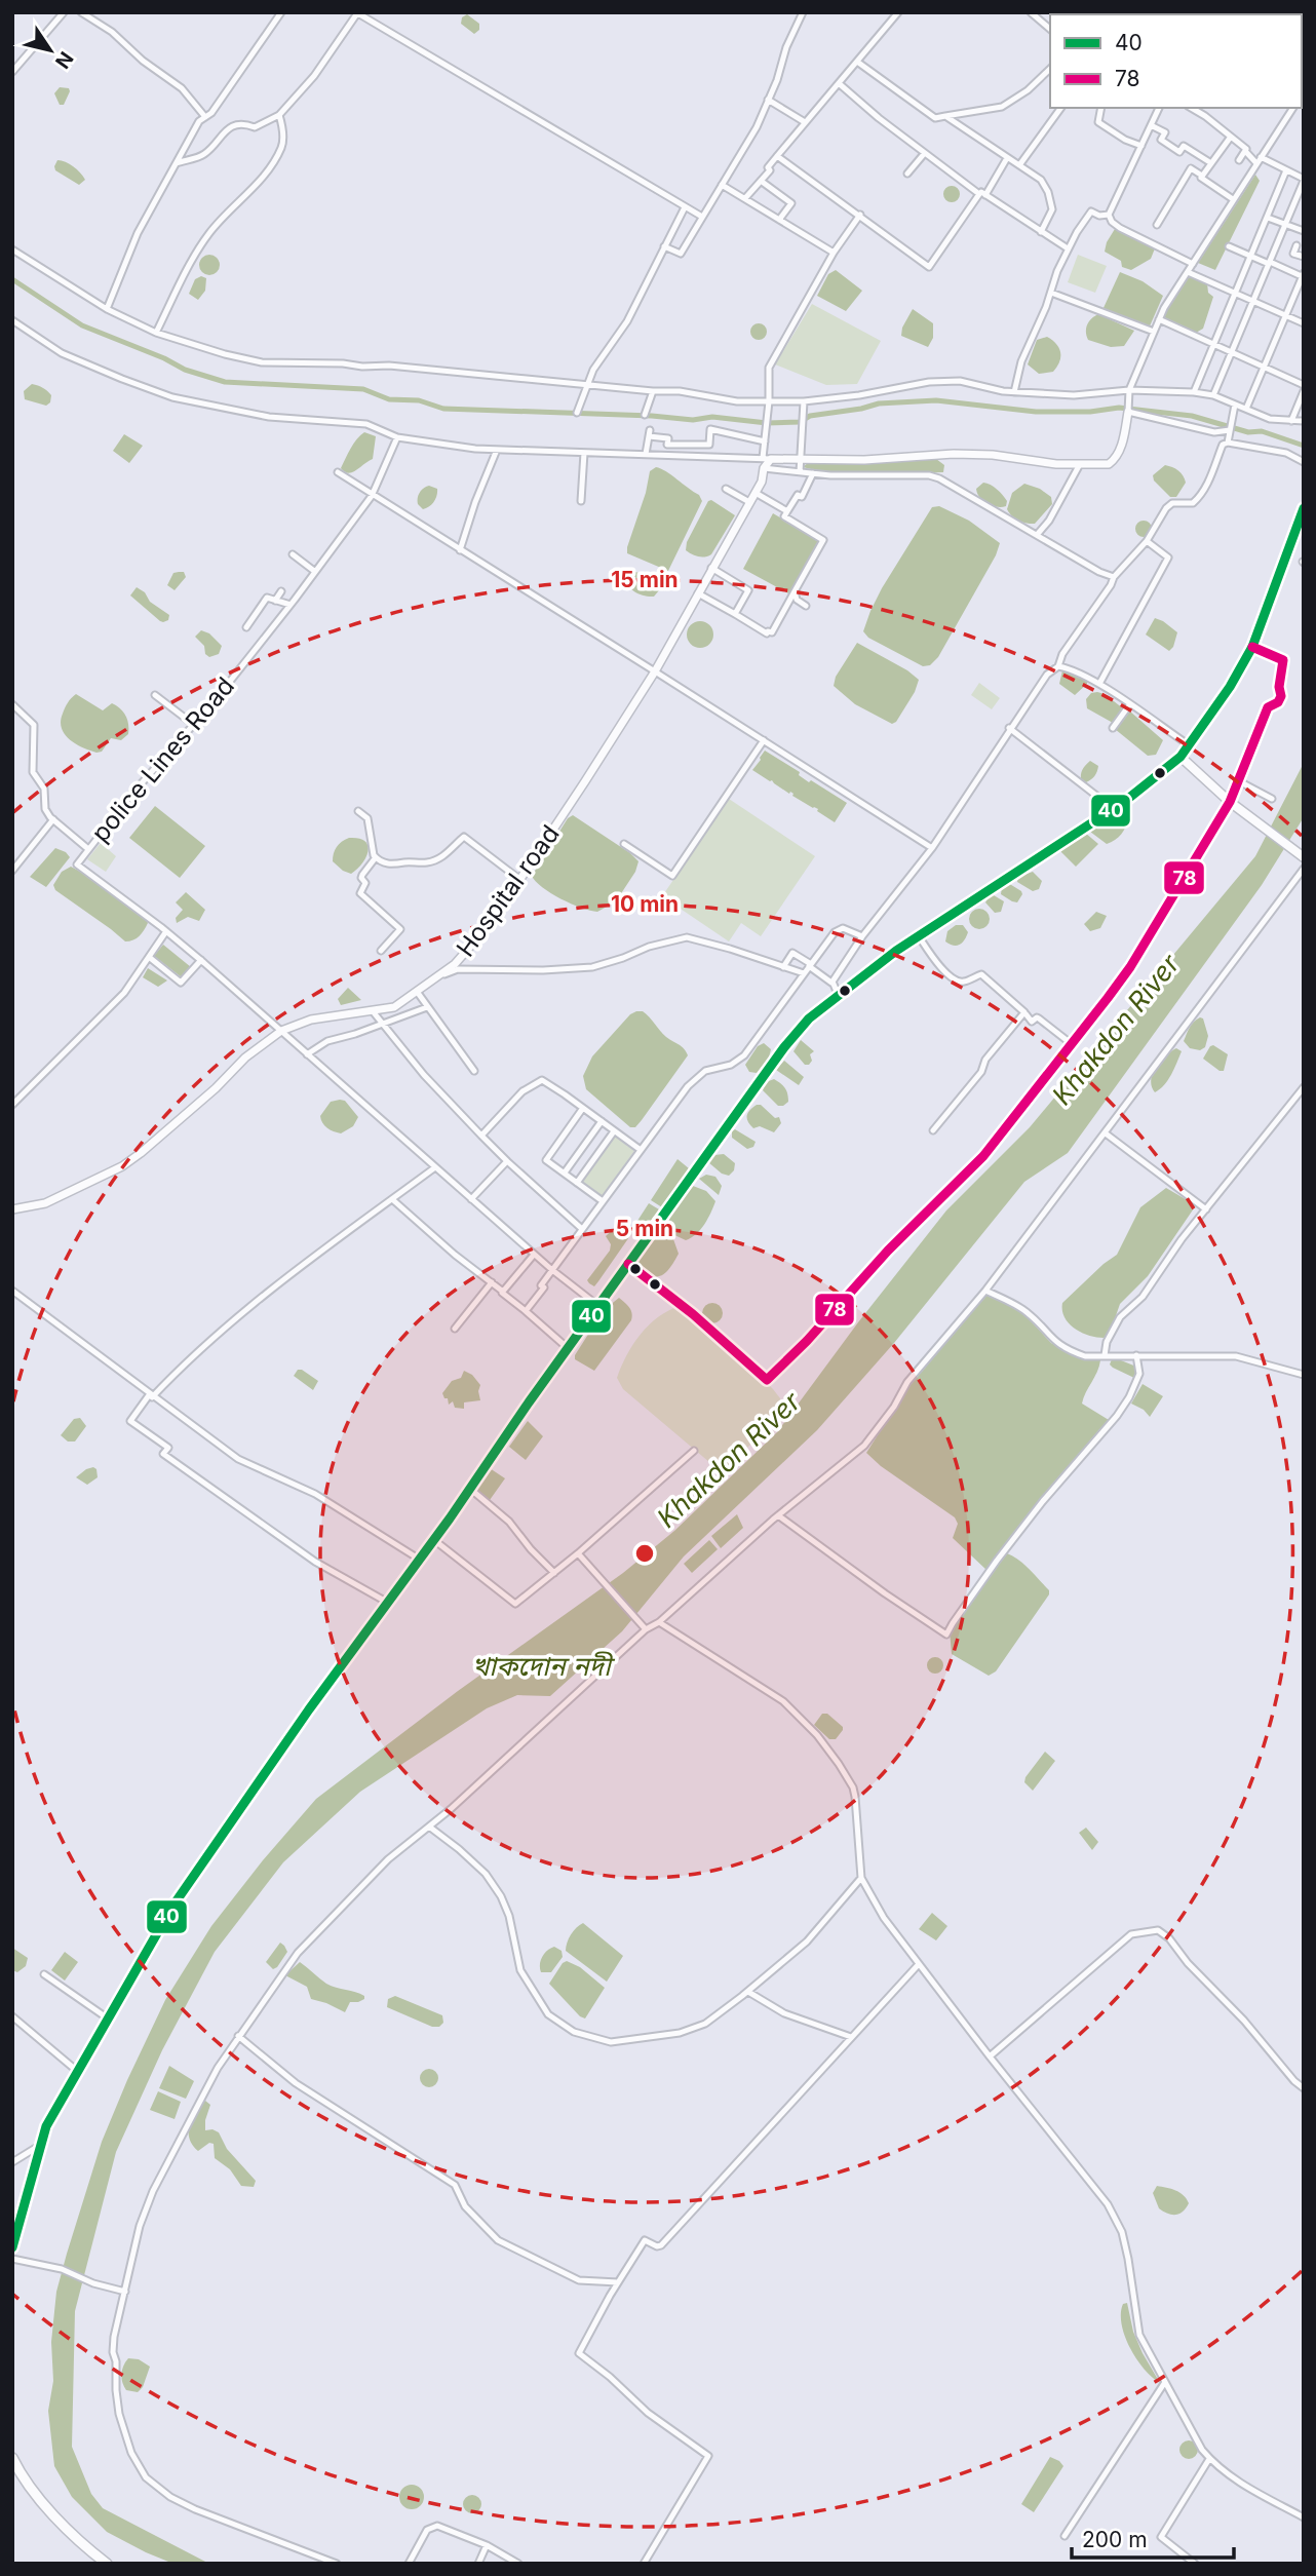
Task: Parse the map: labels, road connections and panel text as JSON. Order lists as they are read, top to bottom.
{
  "streets": {
    "street": ["police Lines Road", "Hospital road"]
  },
  "crossings": [
    ["police Lines Road", "Hospital road"]
  ],
  "water": ["Khakdon River", "খাকদোন নদী"],
  "lines": ["transit line 40", "transit line 78"],
  "legend": ["40", "78"],
  "scale_bar": "200 m",
  "north": "bottom right",
  "rings": ["15 min", "10 min", "5 min"]
}
